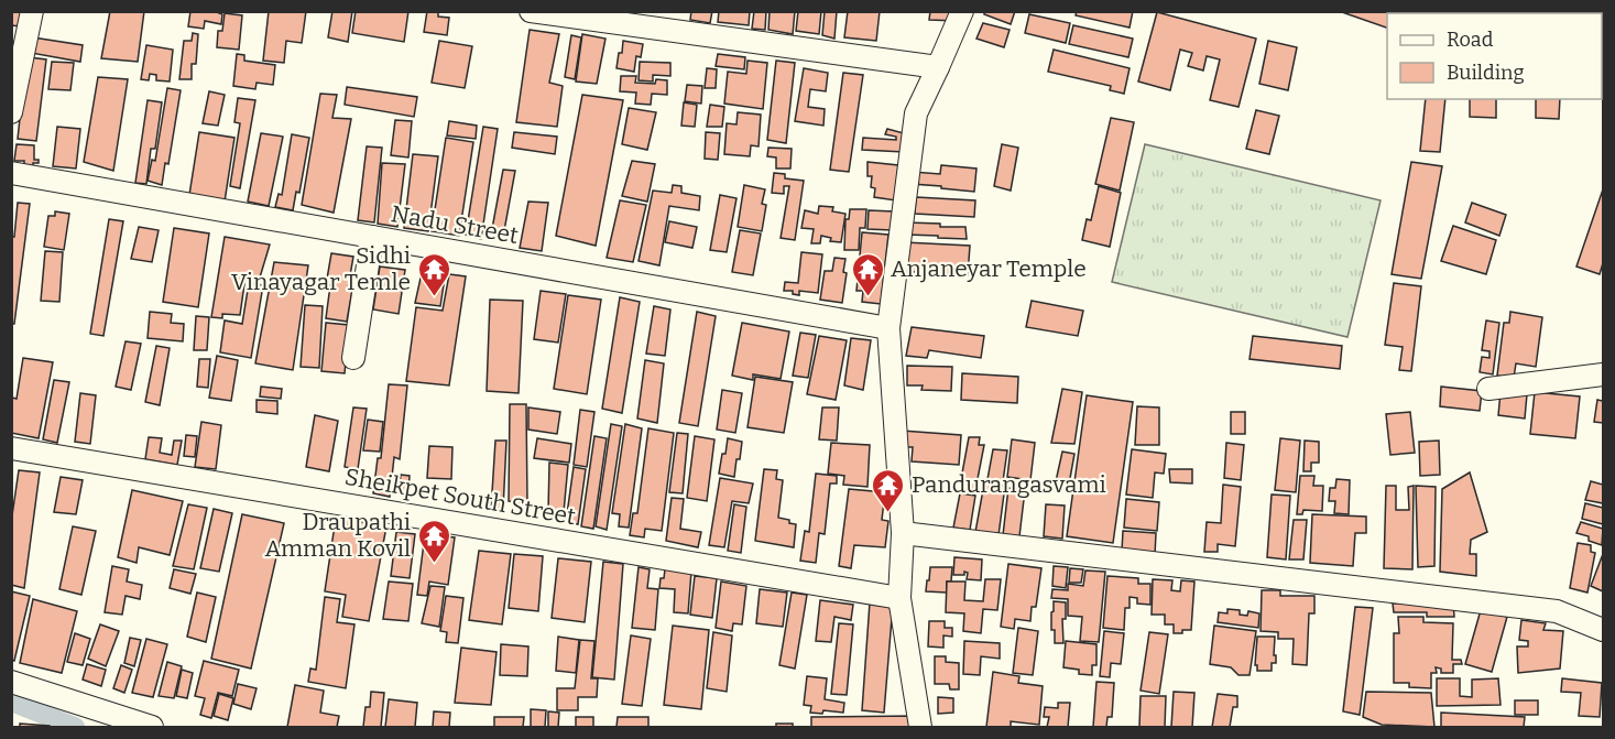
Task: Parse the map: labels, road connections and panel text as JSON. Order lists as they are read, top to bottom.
{
  "streets": {
    "street": ["Nadu Street", "Sheikpet South Street"]
  },
  "places": {
    "temple": [
      "Sidhi Vinayagar Temle",
      "Anjaneyar Temple",
      "Pandurangasvami",
      "Draupathi Amman Kovil"
    ]
  },
  "legend": ["Road", "Building"]
}
